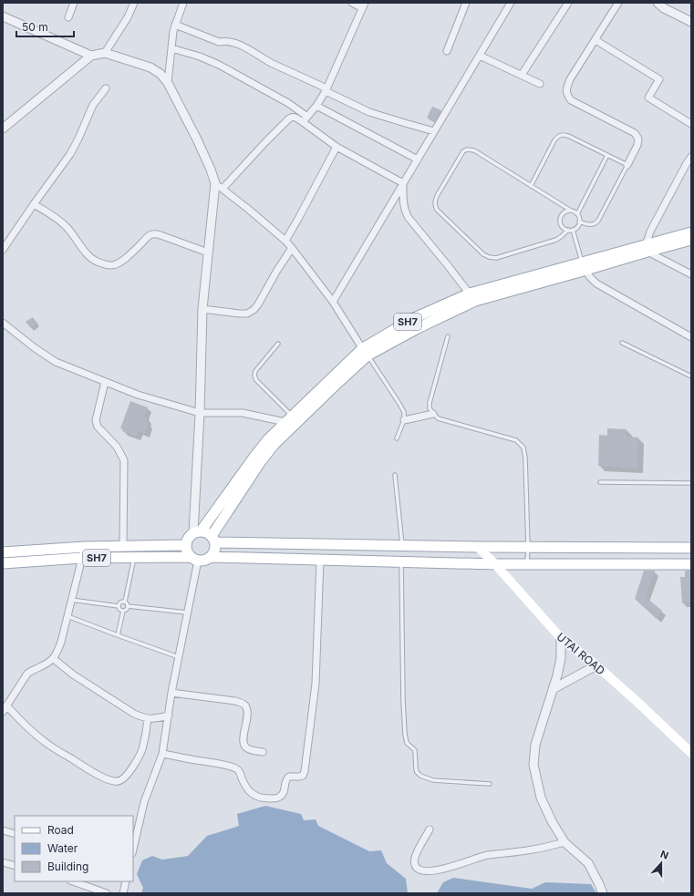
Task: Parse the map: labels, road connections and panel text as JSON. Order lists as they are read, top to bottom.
{
  "streets": {
    "main road": ["SH7", "UTAI ROAD"]
  },
  "legend": ["Road", "Water", "Building"],
  "scale_bar": "50 m",
  "north": "top"
}
